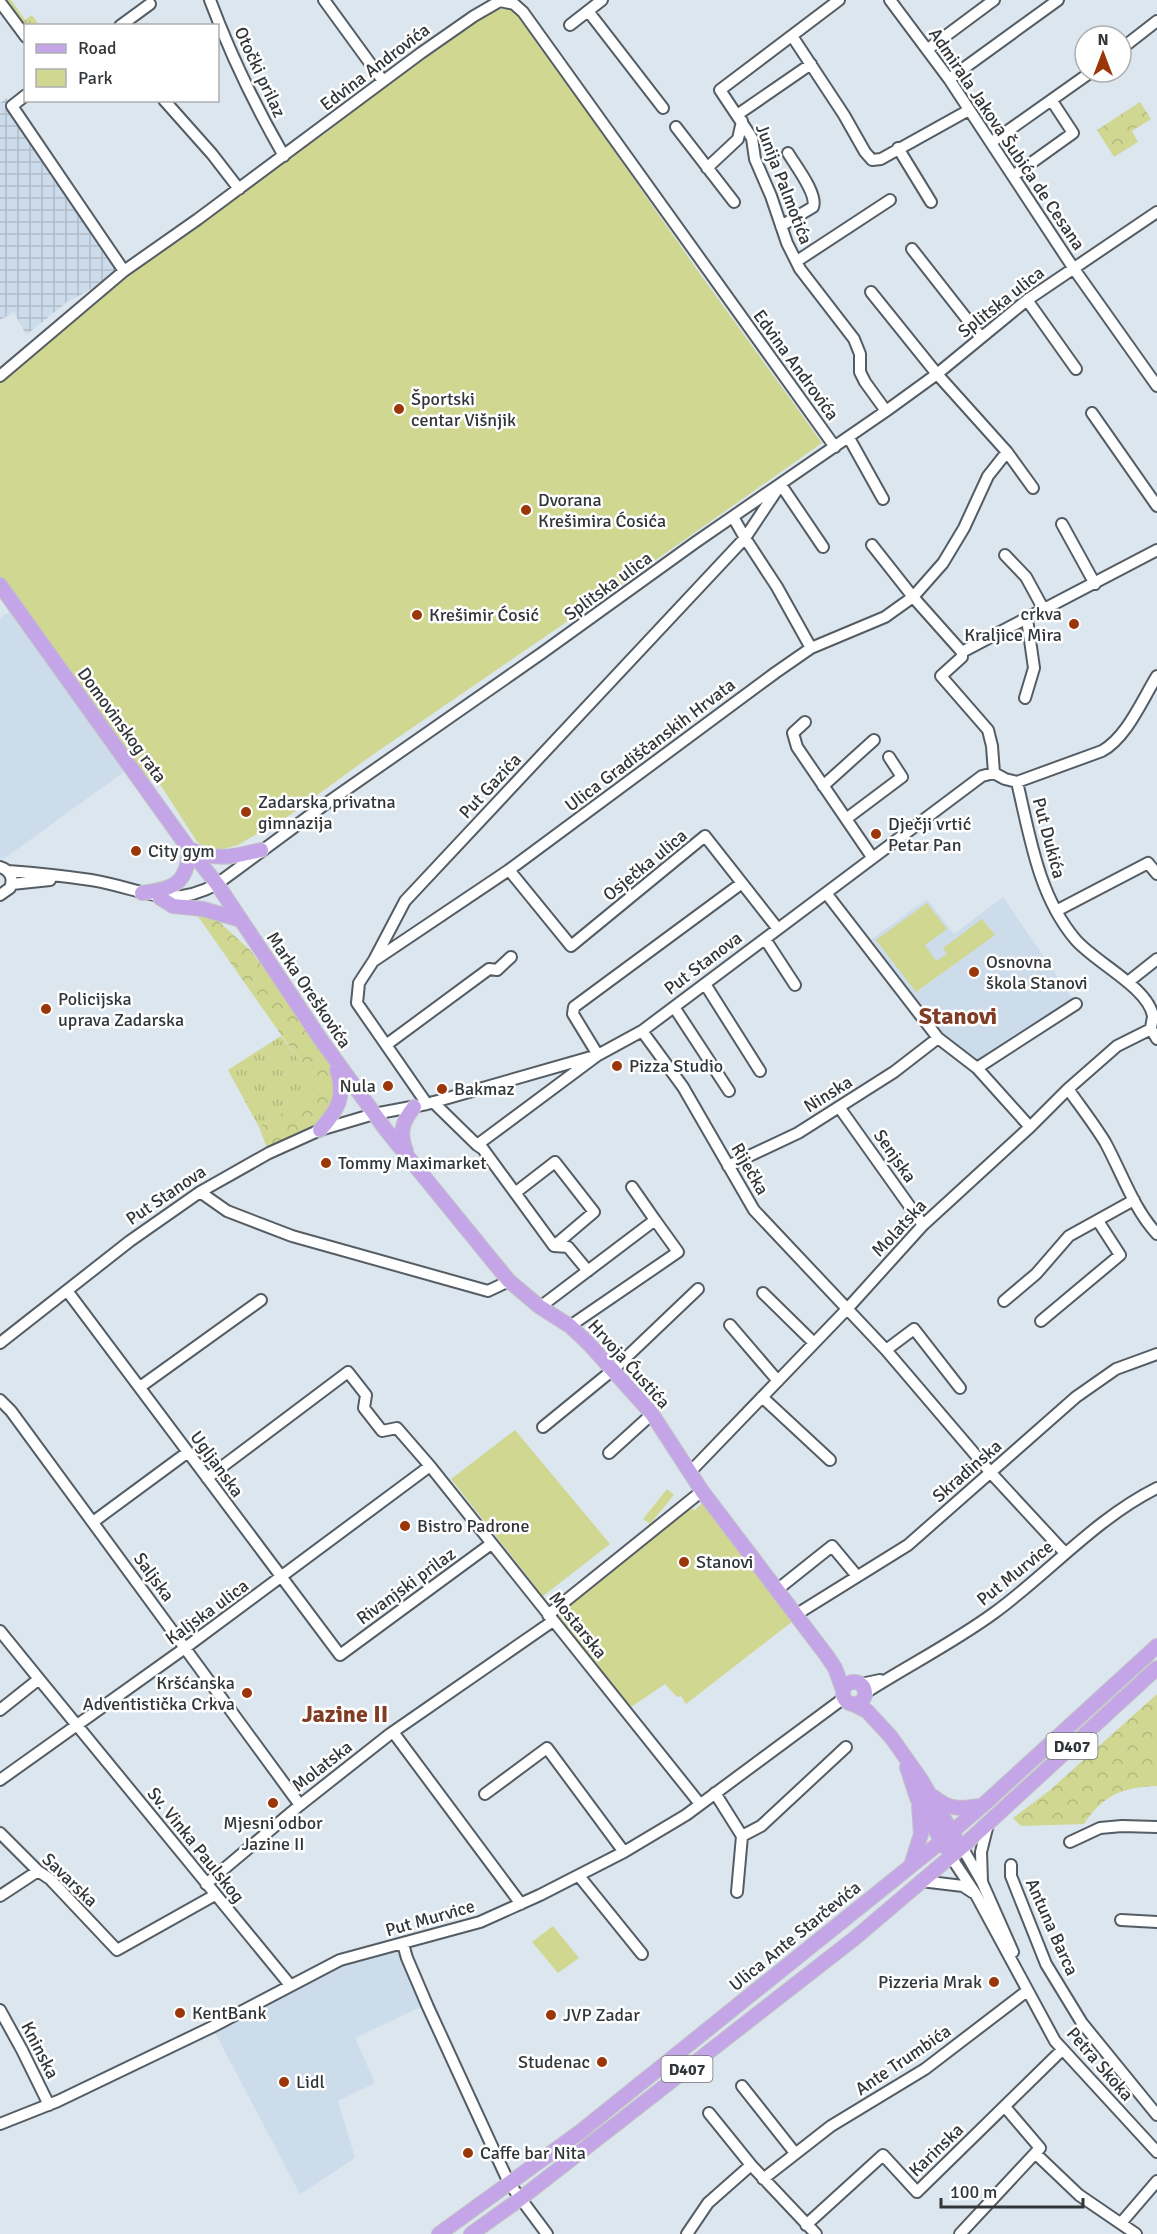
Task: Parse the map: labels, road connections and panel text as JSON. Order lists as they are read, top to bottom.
{
  "streets": {
    "main road": [
      "Domovinskog rata",
      "Marka Oreškovića",
      "Hrvoja Ćustića",
      "D407",
      "Ulica Ante Starčevića"
    ],
    "street": [
      "Edvina Androvića",
      "Otočki prilaz",
      "Admirala Jakova Šubića de Cesana",
      "Junija Palmotića",
      "Splitska ulica",
      "Ulica Gradiščanskih Hrvata",
      "Put Gazića",
      "Put Dukića",
      "Osječka ulica",
      "Put Stanova",
      "Ninska",
      "Senjska",
      "Riječka",
      "Molatska",
      "Ugljanska",
      "Skradinska",
      "Put Murvice",
      "Saljska",
      "Rivanjski prilaz",
      "Kaljska ulica",
      "Mostarska",
      "Sv. Vinka Paulskog",
      "Savarska",
      "Antuna Barca",
      "Kninska",
      "Ante Trumbića",
      "Petra Skoka",
      "Karinska"
    ]
  },
  "crossings": [
    ["Edvina Androvića", "Otočki prilaz"],
    ["Edvina Androvića", "Splitska ulica"],
    ["Admirala Jakova Šubića de Cesana", "Splitska ulica"],
    ["Junija Palmotića", "Splitska ulica"],
    ["Splitska ulica", "Domovinskog rata"],
    ["Splitska ulica", "Put Gazića"],
    ["Splitska ulica", "Marka Oreškovića"],
    ["Domovinskog rata", "Marka Oreškovića"],
    ["Ulica Gradiščanskih Hrvata", "Put Gazića"],
    ["Ulica Gradiščanskih Hrvata", "Osječka ulica"],
    ["Put Gazića", "Put Stanova"],
    ["Put Dukića", "Molatska"],
    ["Osječka ulica", "Put Stanova"],
    ["Put Stanova", "Marka Oreškovića"],
    ["Put Stanova", "Riječka"],
    ["Put Stanova", "Ugljanska"],
    ["Ninska", "Senjska"],
    ["Ninska", "Riječka"],
    ["Senjska", "Molatska"],
    ["Riječka", "Molatska"],
    ["Riječka", "Skradinska"],
    ["Riječka", "Put Murvice"],
    ["Molatska", "Hrvoja Ćustića"],
    ["Molatska", "Saljska"],
    ["Molatska", "Mostarska"],
    ["Molatska", "Sv. Vinka Paulskog"],
    ["Hrvoja Ćustića", "Skradinska"],
    ["Hrvoja Ćustića", "Put Murvice"],
    ["Hrvoja Ćustića", "Ulica Ante Starčevića"],
    ["Hrvoja Ćustića", "Petra Skoka"],
    ["Ugljanska", "Rivanjski prilaz"],
    ["Ugljanska", "Kaljska ulica"],
    ["Ugljanska", "Mostarska"],
    ["Put Murvice", "Mostarska"],
    ["Put Murvice", "Sv. Vinka Paulskog"],
    ["Put Murvice", "Kninska"],
    ["Saljska", "Kaljska ulica"],
    ["Rivanjski prilaz", "Mostarska"],
    ["Kaljska ulica", "Mostarska"],
    ["Kaljska ulica", "Sv. Vinka Paulskog"],
    ["Sv. Vinka Paulskog", "Savarska"],
    ["Ulica Ante Starčevića", "Petra Skoka"],
    ["Ante Trumbića", "Petra Skoka"],
    ["Petra Skoka", "Karinska"]
  ],
  "districts": ["Stanovi", "Jazine II"],
  "places": [
    "Športski centar Višnjik",
    "Dvorana Krešimira Ćosića",
    "Krešimir Ćosić",
    "crkva Kraljice Mira",
    "Zadarska privatna gimnazija",
    "Dječji vrtić Petar Pan",
    "City gym",
    "Osnovna škola Stanovi",
    "Policijska uprava Zadarska",
    "Pizza Studio",
    "Nula",
    "Bakmaz",
    "Tommy Maximarket",
    "Bistro Padrone",
    "Stanovi",
    "Kršćanska Adventistička Crkva",
    "Mjesni odbor Jazine II",
    "Pizzeria Mrak",
    "KentBank",
    "JVP Zadar",
    "Studenac",
    "Lidl",
    "Caffe bar Nita"
  ],
  "legend": ["Road", "Park"],
  "scale_bar": "100 m",
  "north": "top"
}
